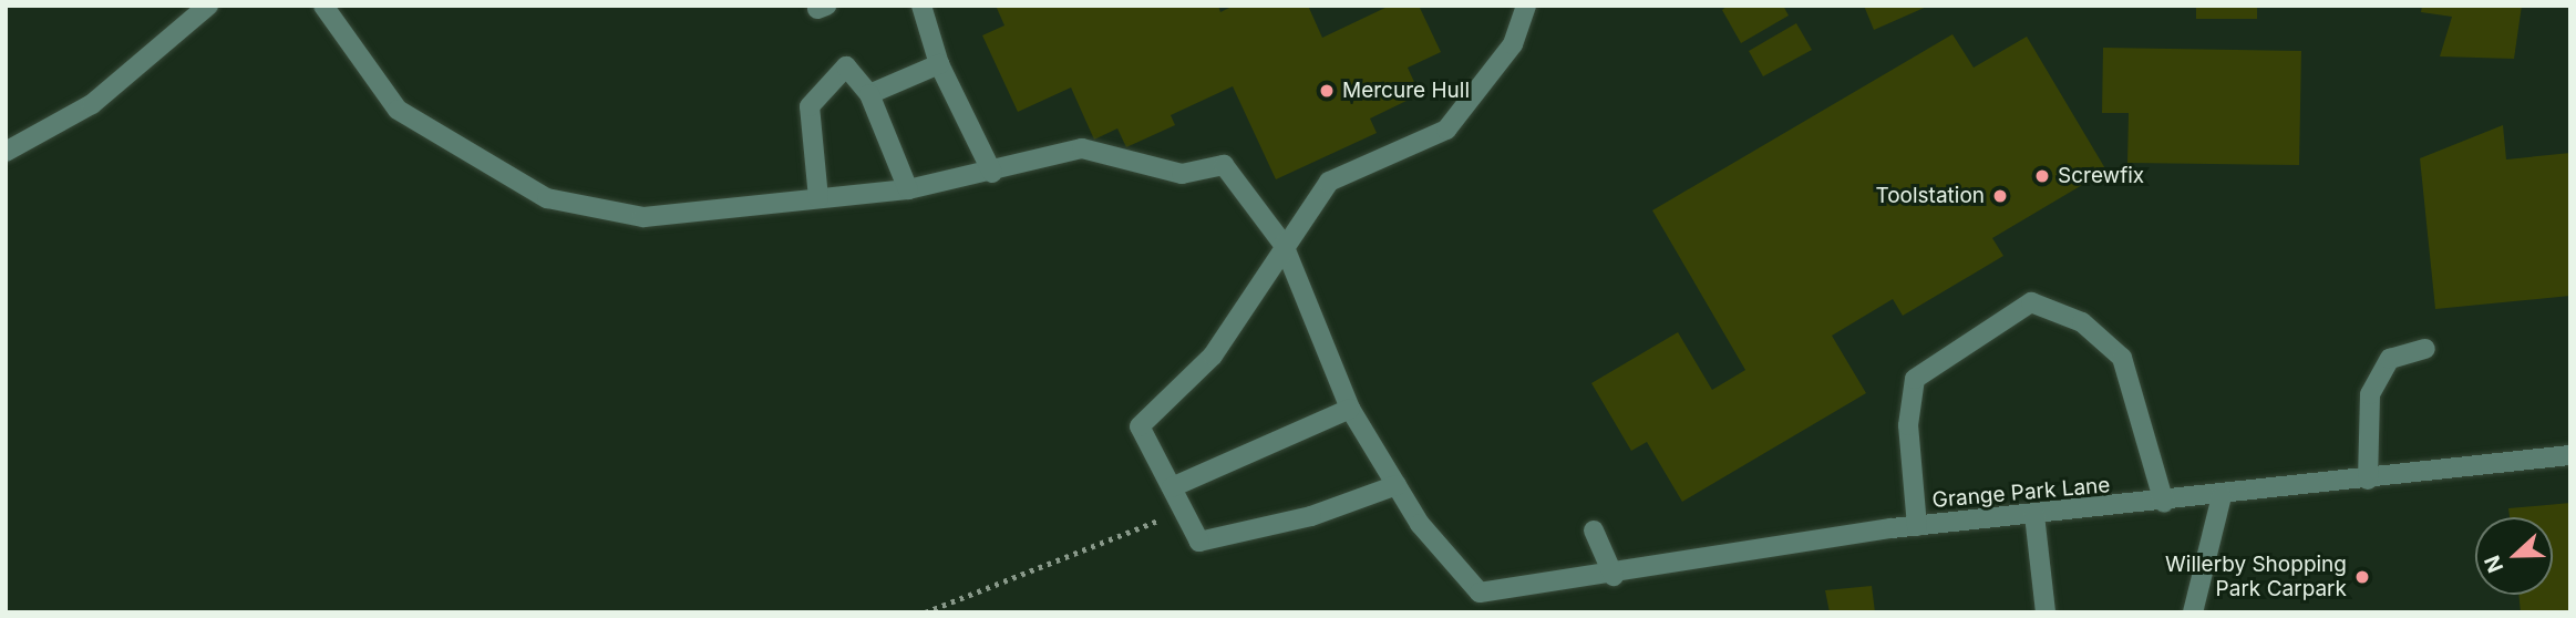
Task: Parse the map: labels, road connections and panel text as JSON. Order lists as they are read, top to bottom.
{
  "streets": {
    "street": ["Grange Park Lane"]
  },
  "places": [
    "Mercure Hull",
    "Screwfix",
    "Toolstation",
    "Willerby Shopping Park Carpark"
  ],
  "north": "left"
}
